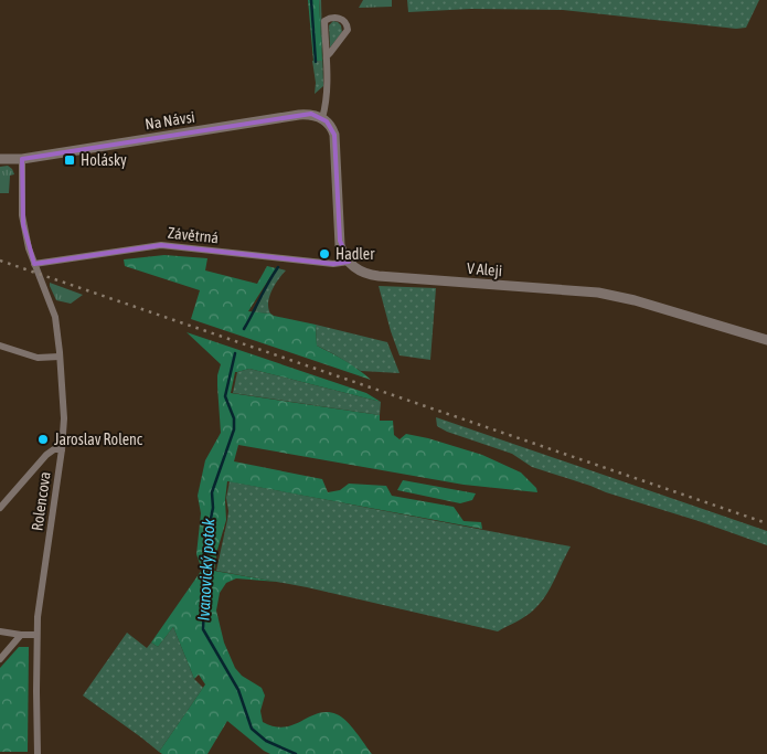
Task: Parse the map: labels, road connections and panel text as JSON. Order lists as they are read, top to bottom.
{
  "streets": {
    "street": [
      "Na Návsi",
      "Závětrná",
      "V Aleji",
      "Rolencova"
    ]
  },
  "crossings": [
    ["Na Návsi", "Rolencova"],
    ["Závětrná", "V Aleji"],
    ["Závětrná", "Rolencova"]
  ],
  "water": ["Ivanovický potok"],
  "places": {
    "transit": ["Holásky"],
    "other": ["Hadler", "Jaroslav Rolenc"]
  }
}
